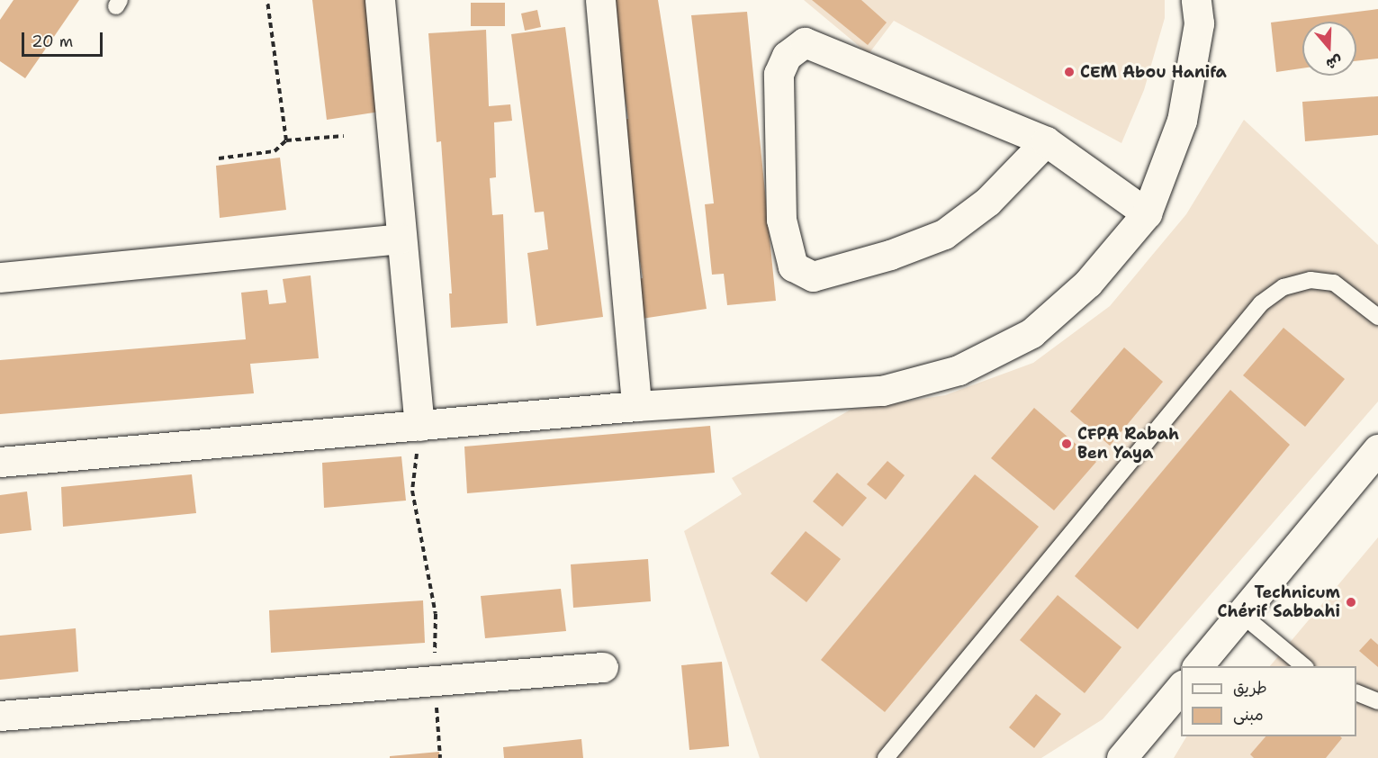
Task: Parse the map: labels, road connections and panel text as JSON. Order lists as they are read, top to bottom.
{
  "places": ["CEM Abou Hanifa", "CFPA Rabah Ben Yaya", "Technicum Chérif Sabbahi"],
  "legend": ["طريق", "مبنى"],
  "scale_bar": "20 m",
  "north": "bottom"
}
